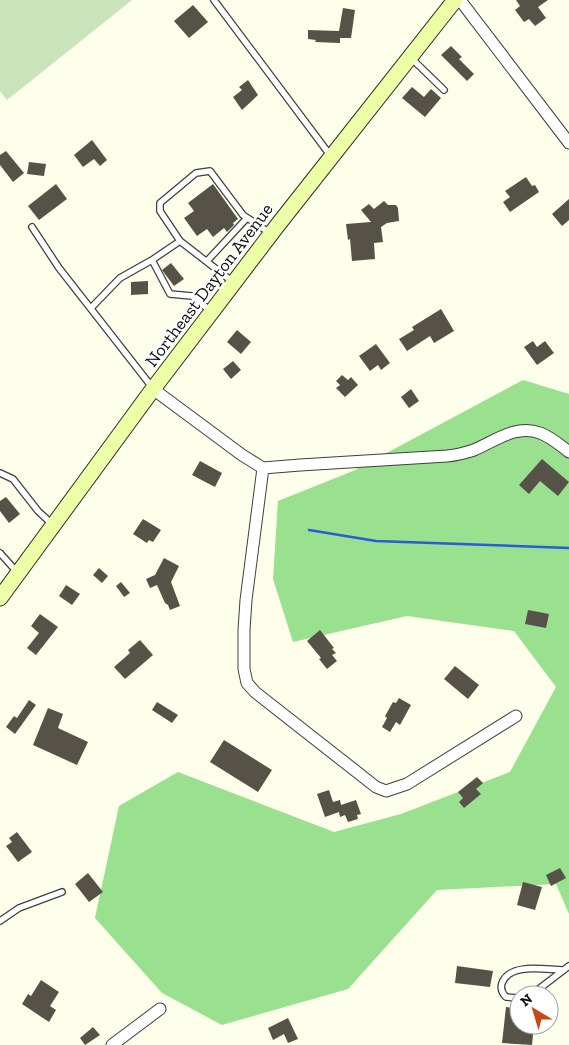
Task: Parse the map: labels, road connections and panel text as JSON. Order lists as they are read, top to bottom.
{
  "streets": {
    "street": ["Northeast Dayton Avenue"]
  },
  "north": "top left"
}
